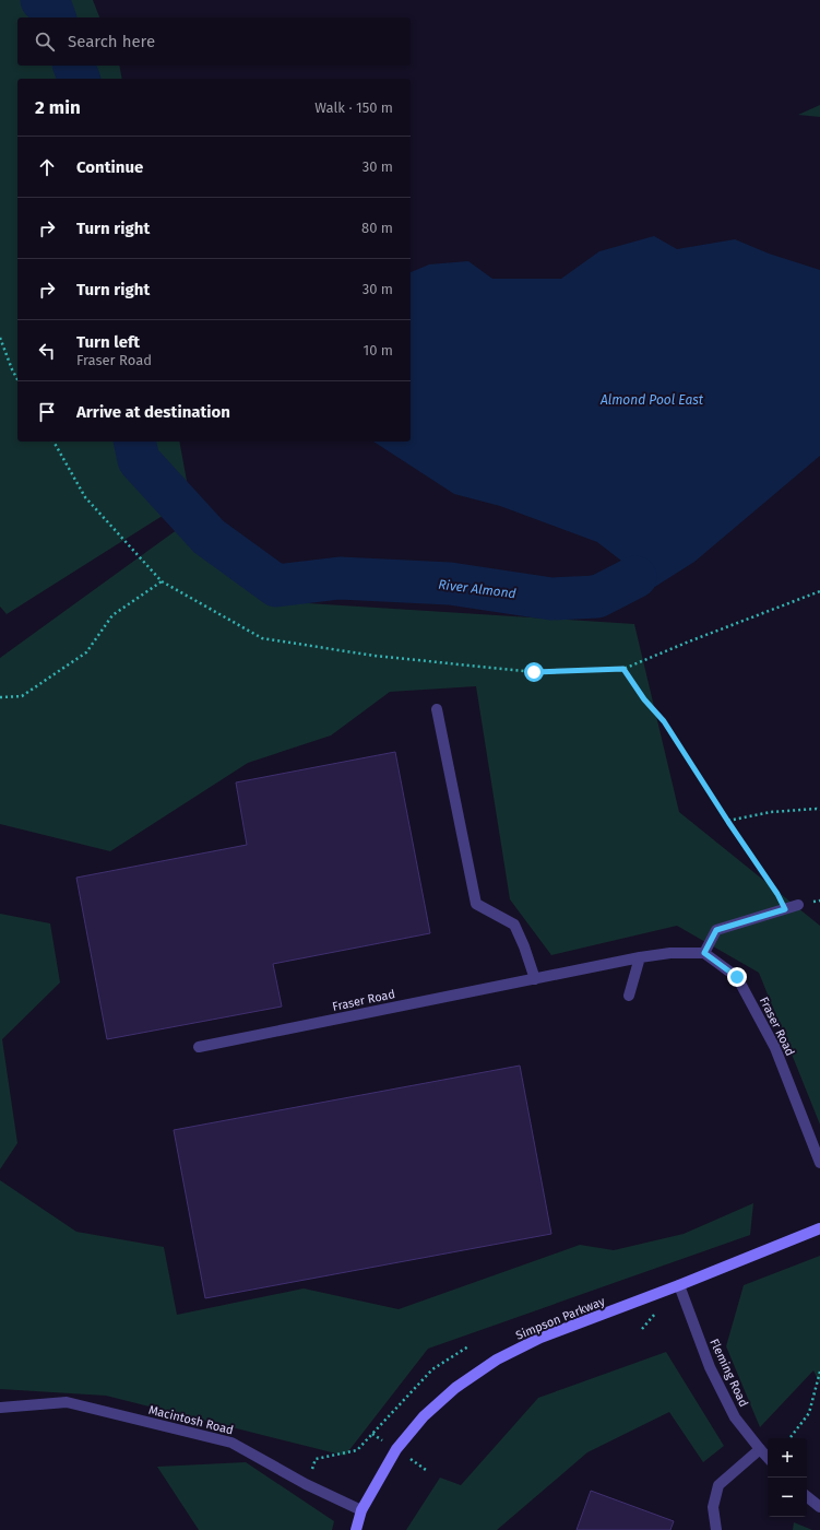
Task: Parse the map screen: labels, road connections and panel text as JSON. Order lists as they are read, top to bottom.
{
  "streets": {
    "main road": ["Simpson Parkway"],
    "street": ["Fraser Road", "Fleming Road", "Macintosh Road"]
  },
  "crossings": [
    ["Simpson Parkway", "Fleming Road"],
    ["Simpson Parkway", "Macintosh Road"]
  ],
  "water": ["Almond Pool East", "River Almond"],
  "page": {
    "search": "Search here",
    "heading": ["2 min", "Walk · 150 m"],
    "list": [
      ["Continue", "30 m"],
      ["Turn right", "80 m"],
      ["Turn right", "30 m"],
      ["Turn left", "Fraser Road", "10 m"],
      "Arrive at destination"
    ],
    "map_buttons": ["+", "−"]
  }
}
